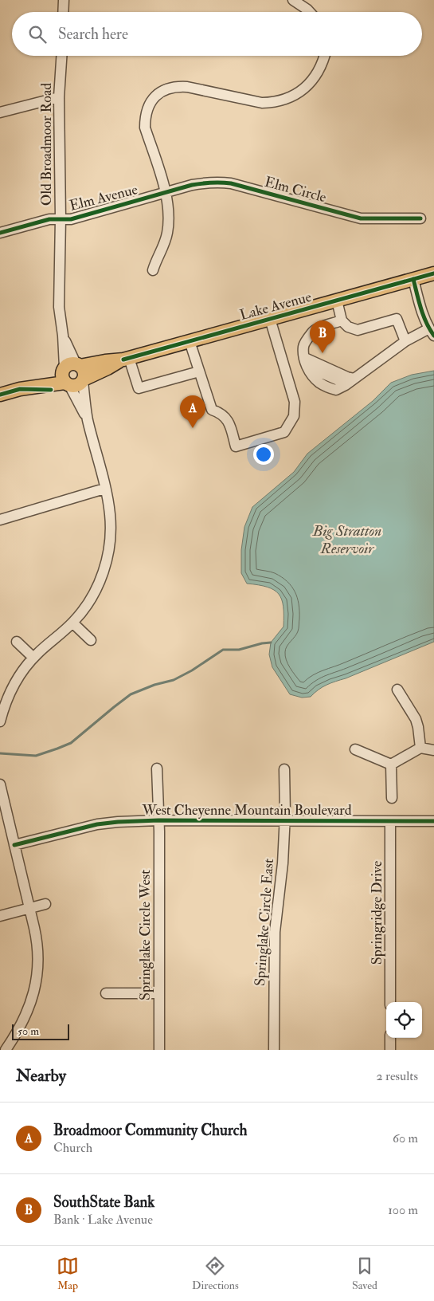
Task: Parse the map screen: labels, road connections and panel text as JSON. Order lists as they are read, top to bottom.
{
  "streets": {
    "main road": ["Lake Avenue"],
    "street": [
      "Old Broadmoor Road",
      "Elm Circle",
      "Elm Avenue",
      "West Cheyenne Mountain Boulevard",
      "Springridge Drive",
      "Springlake Circle East",
      "Springlake Circle West"
    ]
  },
  "crossings": [
    ["Old Broadmoor Road", "Elm Avenue"],
    ["Old Broadmoor Road", "Lake Avenue"],
    ["Elm Circle", "Elm Avenue"],
    ["West Cheyenne Mountain Boulevard", "Springridge Drive"],
    ["West Cheyenne Mountain Boulevard", "Springlake Circle East"],
    ["West Cheyenne Mountain Boulevard", "Springlake Circle West"]
  ],
  "water": ["Big Stratton Reservoir"],
  "scale_bar": "50 m",
  "page": {
    "search": "Search here",
    "pins": ["B", "A"],
    "scale": "50 m",
    "heading": ["Nearby", "2 results"],
    "list": [
      {
        "mark": "A",
        "name": "Broadmoor Community Church",
        "note": "Church",
        "value": "60 m"
      },
      {
        "mark": "B",
        "name": "SouthState Bank",
        "note": "Bank · Lake Avenue",
        "value": "100 m"
      }
    ],
    "nav": ["Map", "Directions", "Saved"]
  }
}
